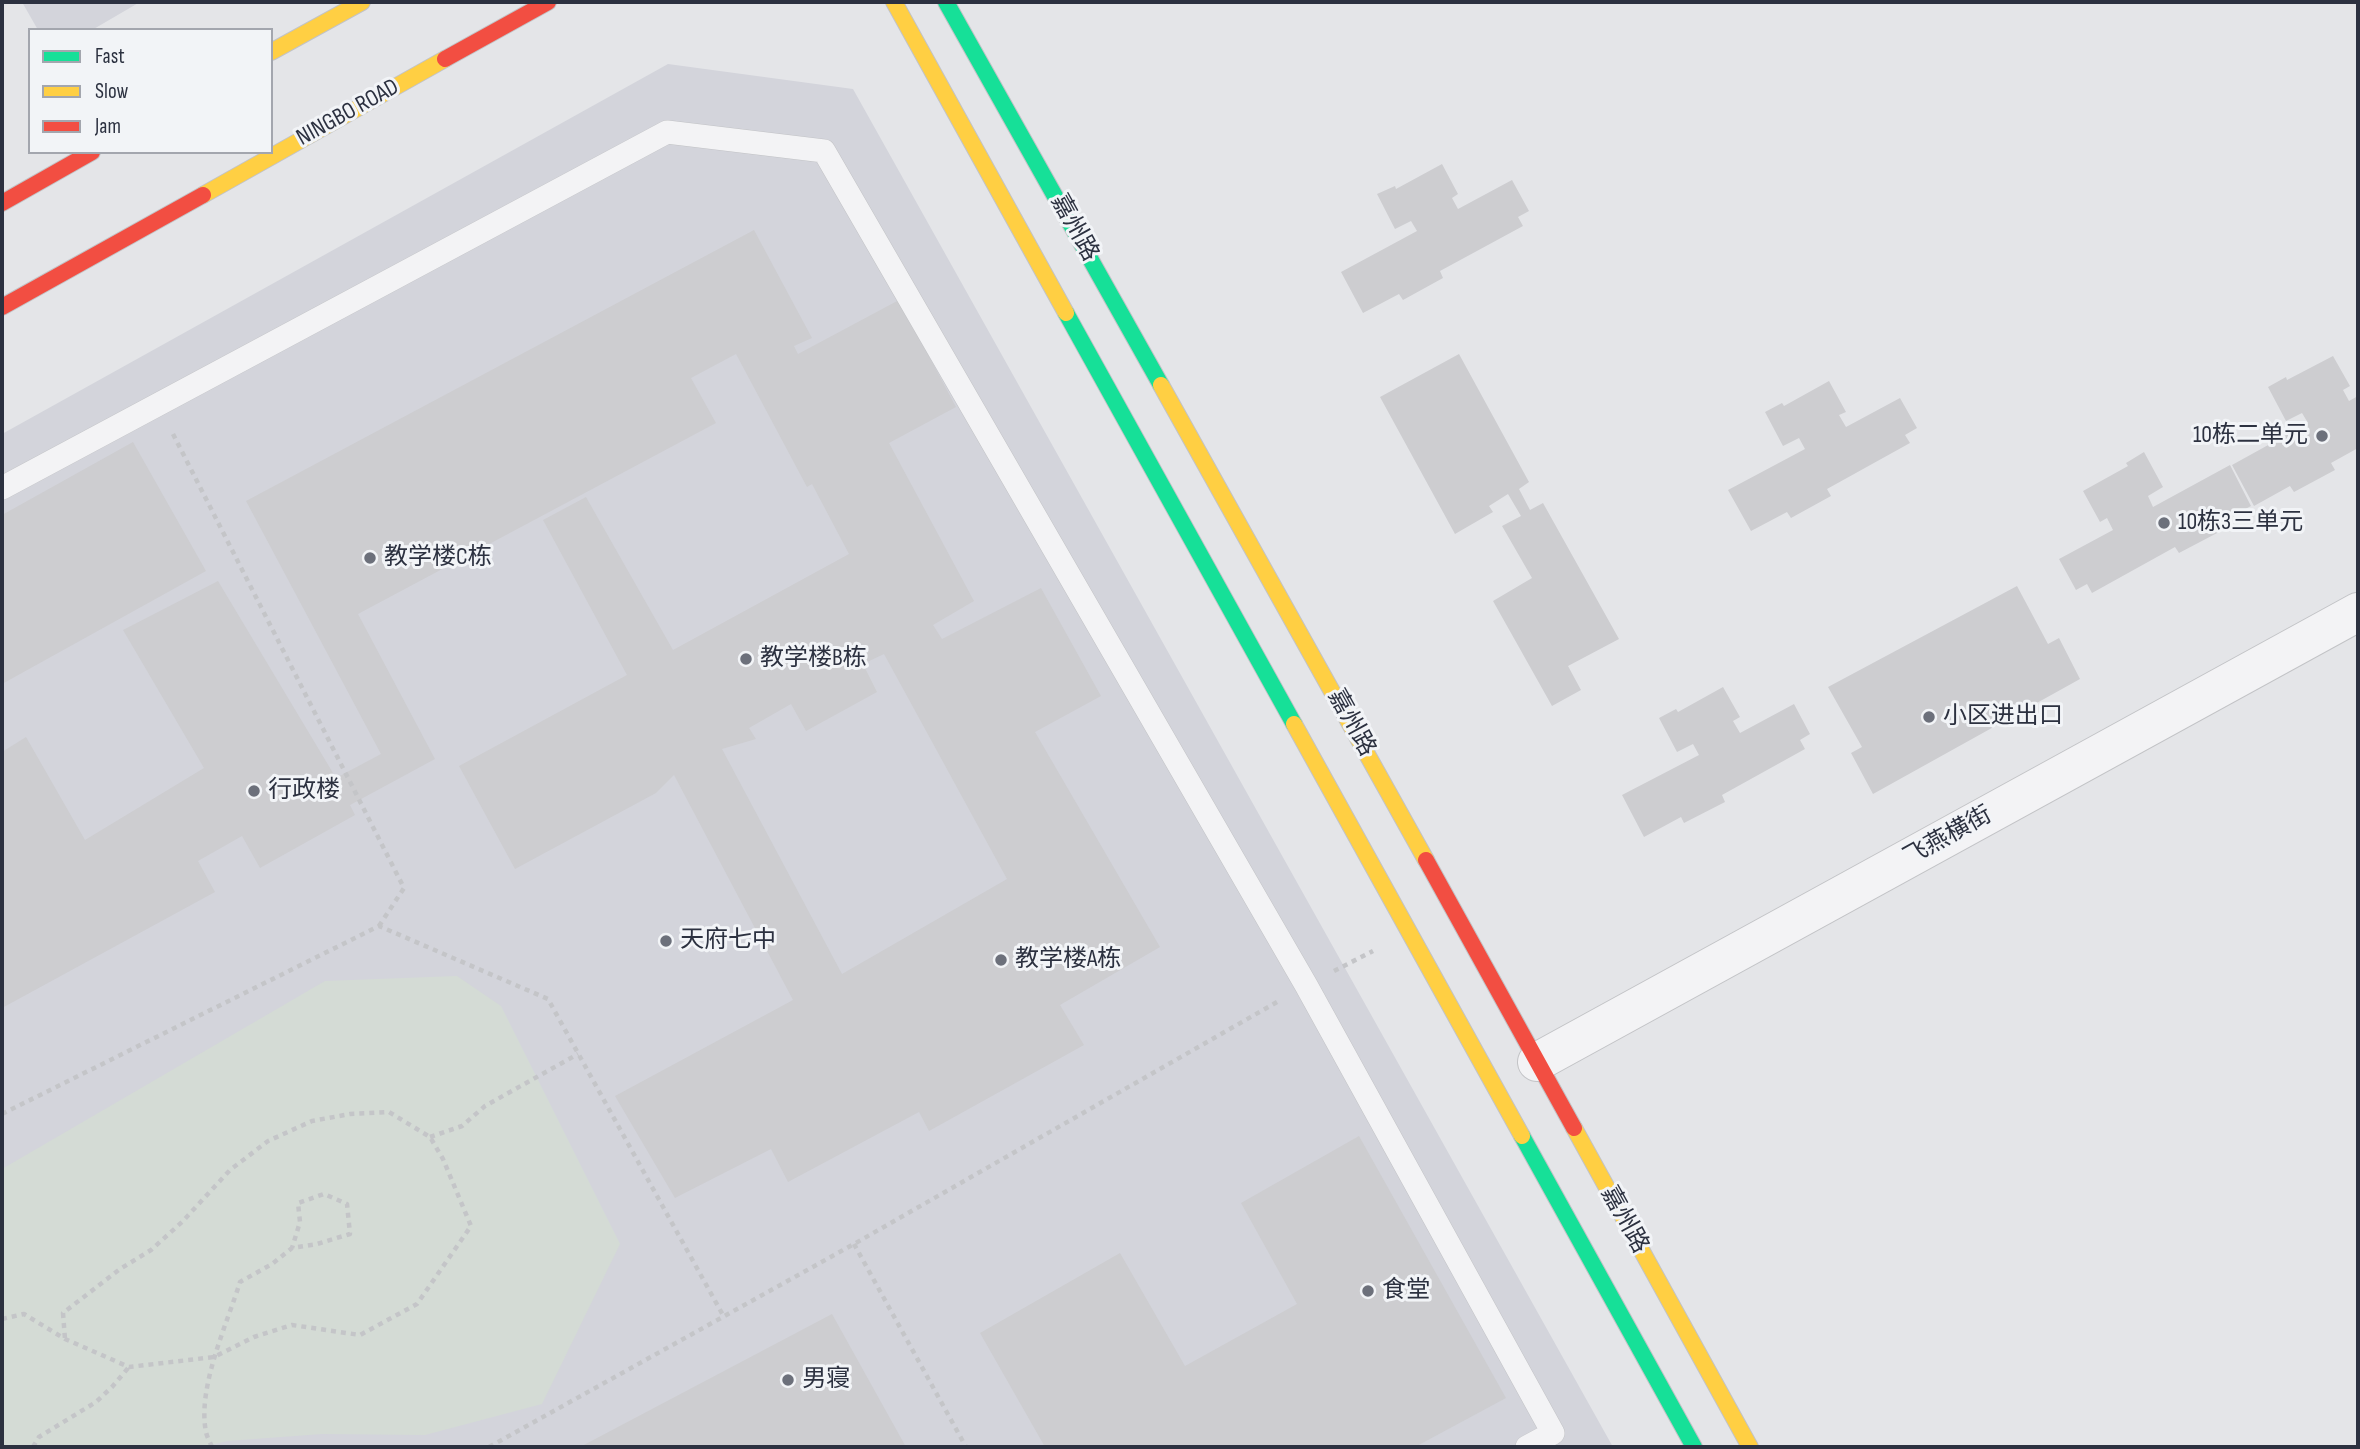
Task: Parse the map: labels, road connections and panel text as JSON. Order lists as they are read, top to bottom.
{
  "streets": {
    "street": ["NINGBO ROAD", "嘉州路", "飞燕横街"]
  },
  "crossings": [
    ["嘉州路", "飞燕横街"]
  ],
  "places": [
    "10栋二单元",
    "10栋3三单元",
    "教学楼C栋",
    "教学楼B栋",
    "小区进出口",
    "行政楼",
    "天府七中",
    "教学楼A栋",
    "食堂",
    "男寝"
  ],
  "legend": ["Fast", "Slow", "Jam"]
}
